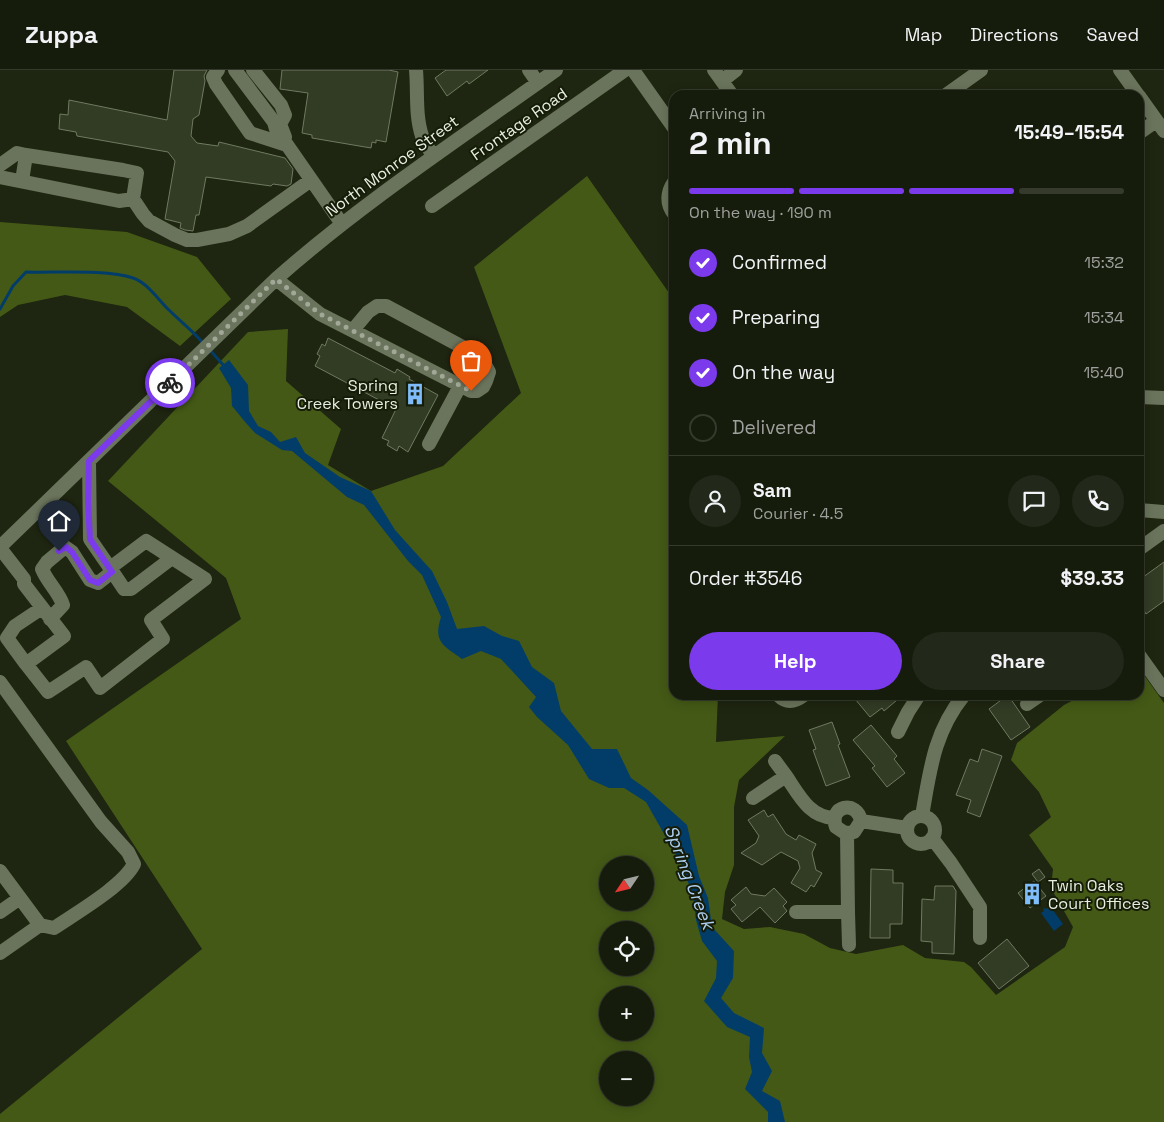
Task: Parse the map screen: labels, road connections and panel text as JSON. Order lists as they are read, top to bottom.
{
  "streets": {
    "street": ["Frontage Road", "North Monroe Street"]
  },
  "water": ["Spring Creek"],
  "places": {
    "building": ["Spring Creek Towers", "Twin Oaks Court Offices"]
  },
  "north": "bottom left",
  "page": {
    "header": "Zuppa",
    "nav": ["Map", "Directions", "Saved"],
    "heading": ["2 min", "Arriving in", "15:49–15:54"],
    "panel": [
      "Sam",
      "Courier · 4.5",
      "Order #3546",
      "$39.33"
    ],
    "bar": "On the way · 190 m",
    "list": [
      ["Confirmed", "15:32"],
      ["Preparing", "15:34"],
      ["On the way", "15:40"],
      "Delivered"
    ],
    "buttons": ["Help", "Share"],
    "map_buttons": ["+", "−"]
  }
}
